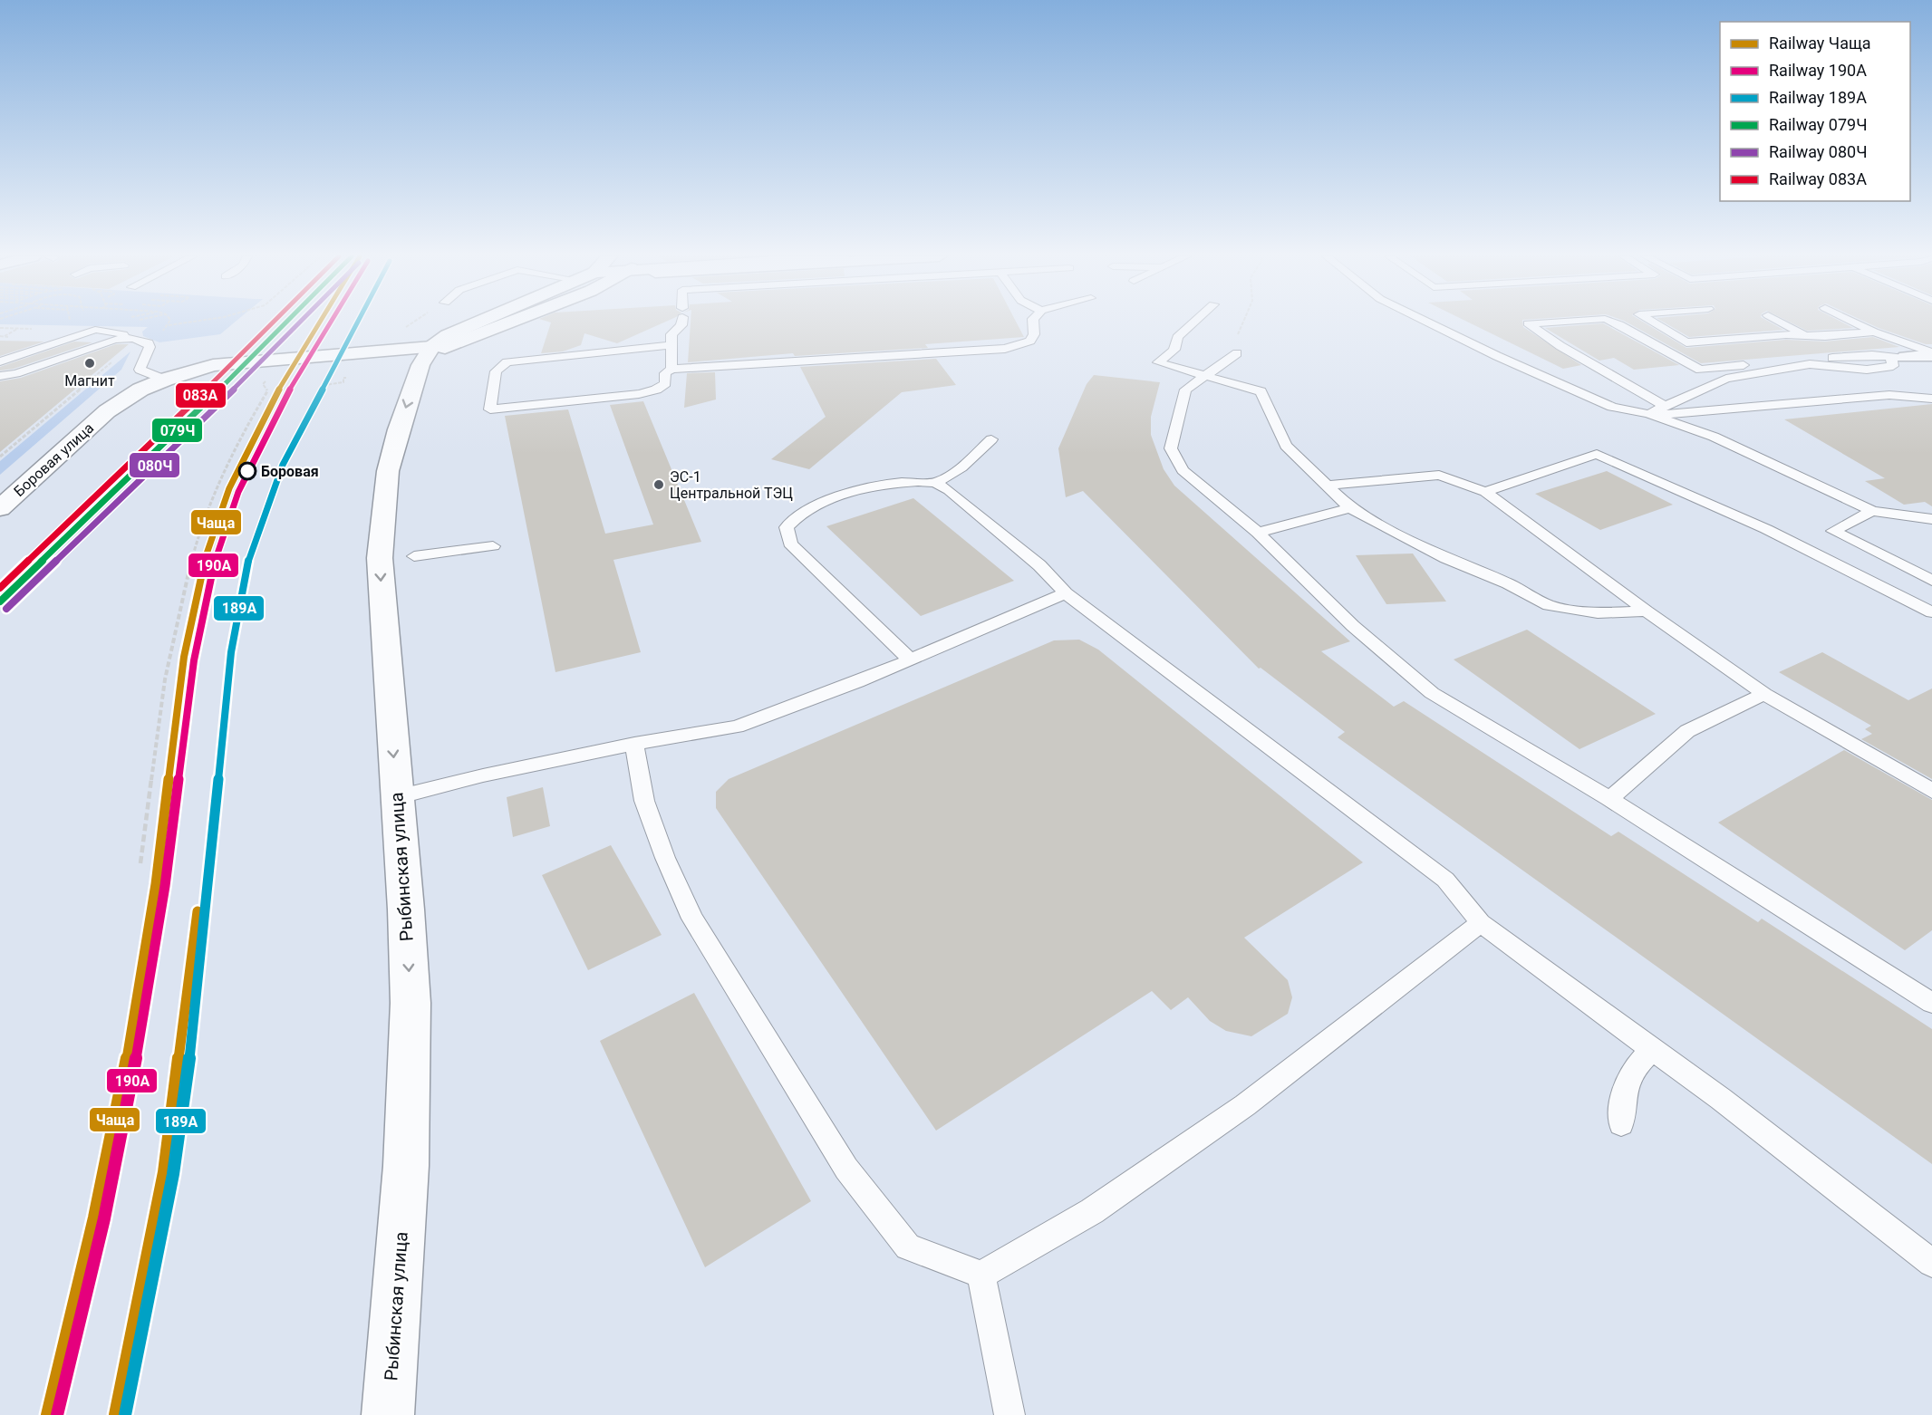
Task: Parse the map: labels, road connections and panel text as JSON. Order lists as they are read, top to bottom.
{
  "streets": {
    "main road": ["Боровая улица", "Рыбинская улица"]
  },
  "one_way": ["Рыбинская улица"],
  "places": ["Магнит", "Боровая", "ЭС-1 Центральной ТЭЦ"],
  "lines": [
    "rail line Чаща",
    "rail line 190А",
    "rail line 189А",
    "rail line 079Ч",
    "rail line 080Ч",
    "rail line 083А"
  ],
  "legend": [
    "Railway Чаща",
    "Railway 190А",
    "Railway 189А",
    "Railway 079Ч",
    "Railway 080Ч",
    "Railway 083А"
  ]
}
